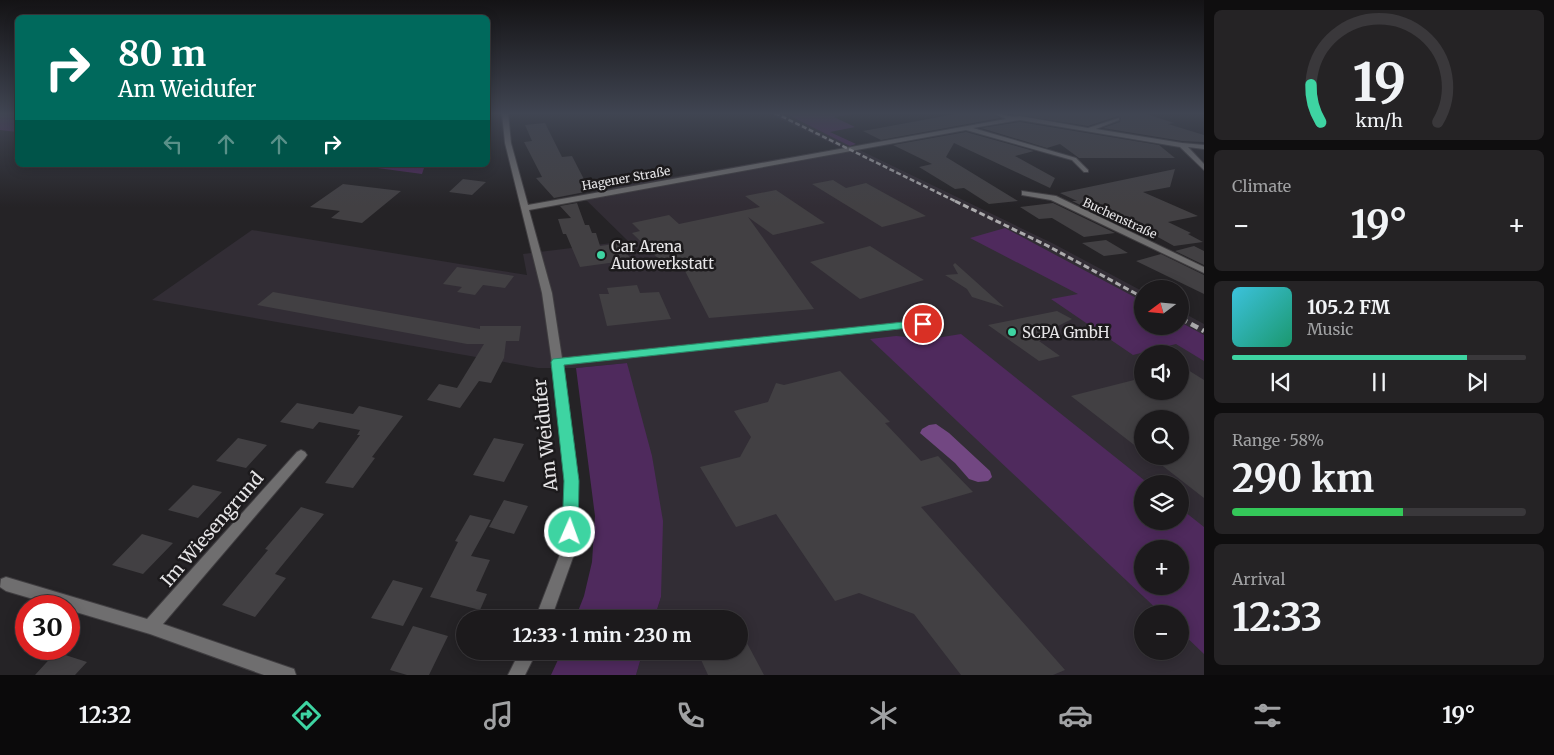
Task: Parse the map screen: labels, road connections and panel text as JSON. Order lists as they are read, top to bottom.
{
  "streets": {
    "street": [
      "Hagener Straße",
      "Buchenstraße",
      "Am Weidufer",
      "Im Wiesengrund"
    ]
  },
  "crossings": [
    ["Hagener Straße", "Am Weidufer"]
  ],
  "places": ["Car Arena Autowerkstatt", "SCPA GmbH"],
  "north": "left",
  "page": {
    "turn": ["80 m", "Am Weidufer"],
    "tile": [
      "Climate",
      ["Range · 58%", "290 km"],
      ["Arrival", "12:33"]
    ],
    "heat": ["−", "19°", "+"],
    "map_buttons": ["+", "−"],
    "song": ["105.2 FM", "Music"],
    "limit": "30",
    "trip": "12:33 · 1 min · 230 m",
    "tabs": ["12:32", "19°"],
    "gauge": ["19", "km/h"]
  }
}
